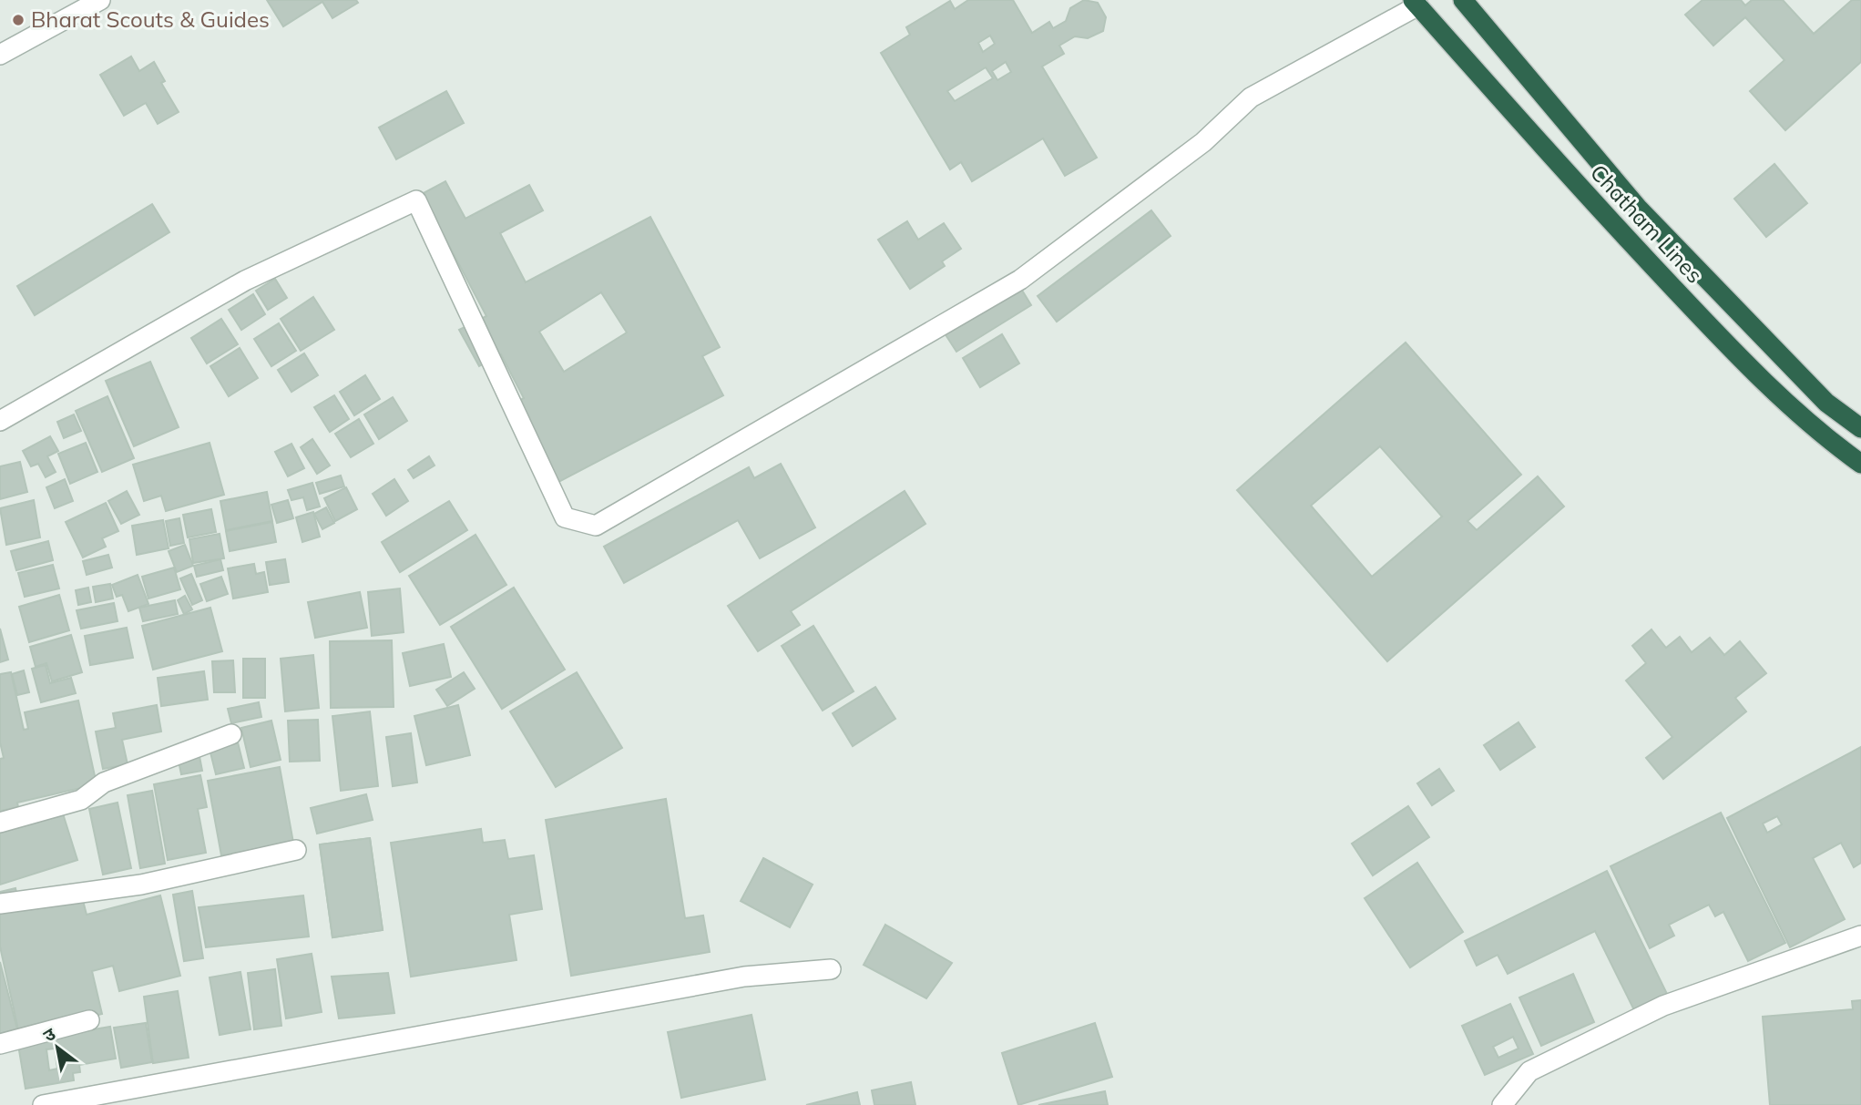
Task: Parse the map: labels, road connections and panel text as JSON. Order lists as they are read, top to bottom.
{
  "streets": {
    "highway": ["Chatham Lines"]
  },
  "places": ["Bharat Scouts & Guides"],
  "north": "top left"
}
